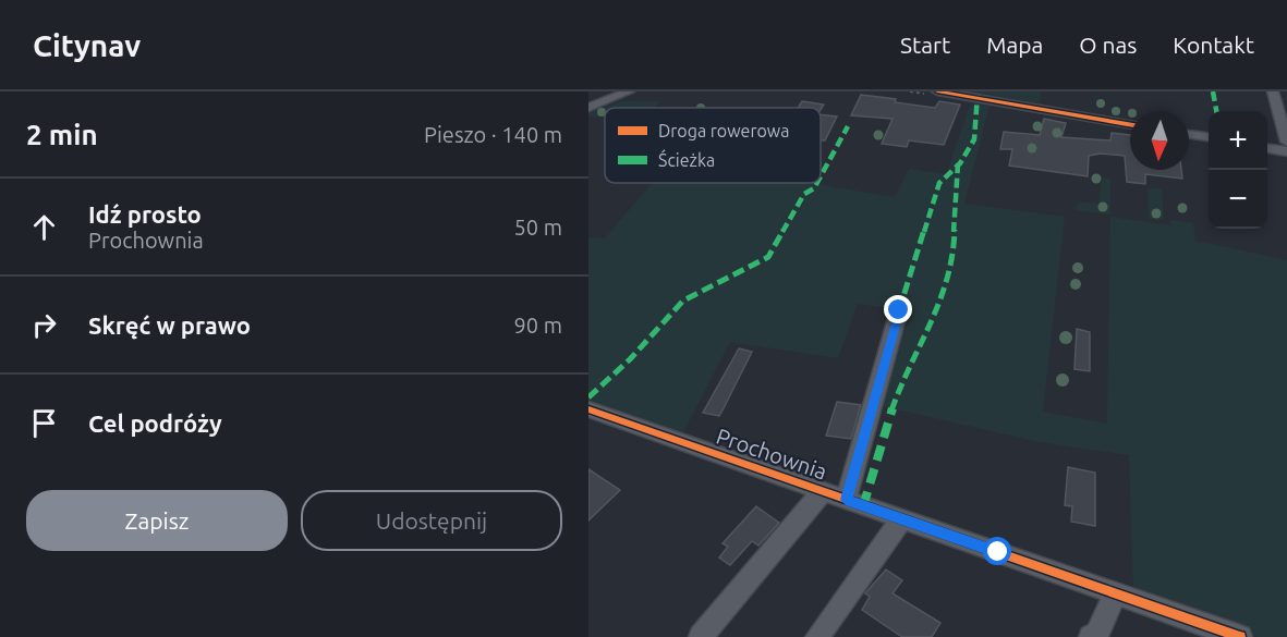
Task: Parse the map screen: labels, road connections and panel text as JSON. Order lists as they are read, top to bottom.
{
  "streets": {
    "street": ["Prochownia"]
  },
  "legend": ["Droga rowerowa", "Ścieżka"],
  "north": "bottom",
  "page": {
    "header": "Citynav",
    "nav": [
      "Start",
      "Mapa",
      "O nas",
      "Kontakt"
    ],
    "heading": ["2 min", "Pieszo · 140 m"],
    "map_buttons": ["+", "−"],
    "list": [
      ["Idź prosto", "Prochownia", "50 m"],
      ["Skręć w prawo", "90 m"],
      "Cel podróży"
    ],
    "buttons": ["Zapisz", "Udostępnij"]
  }
}
